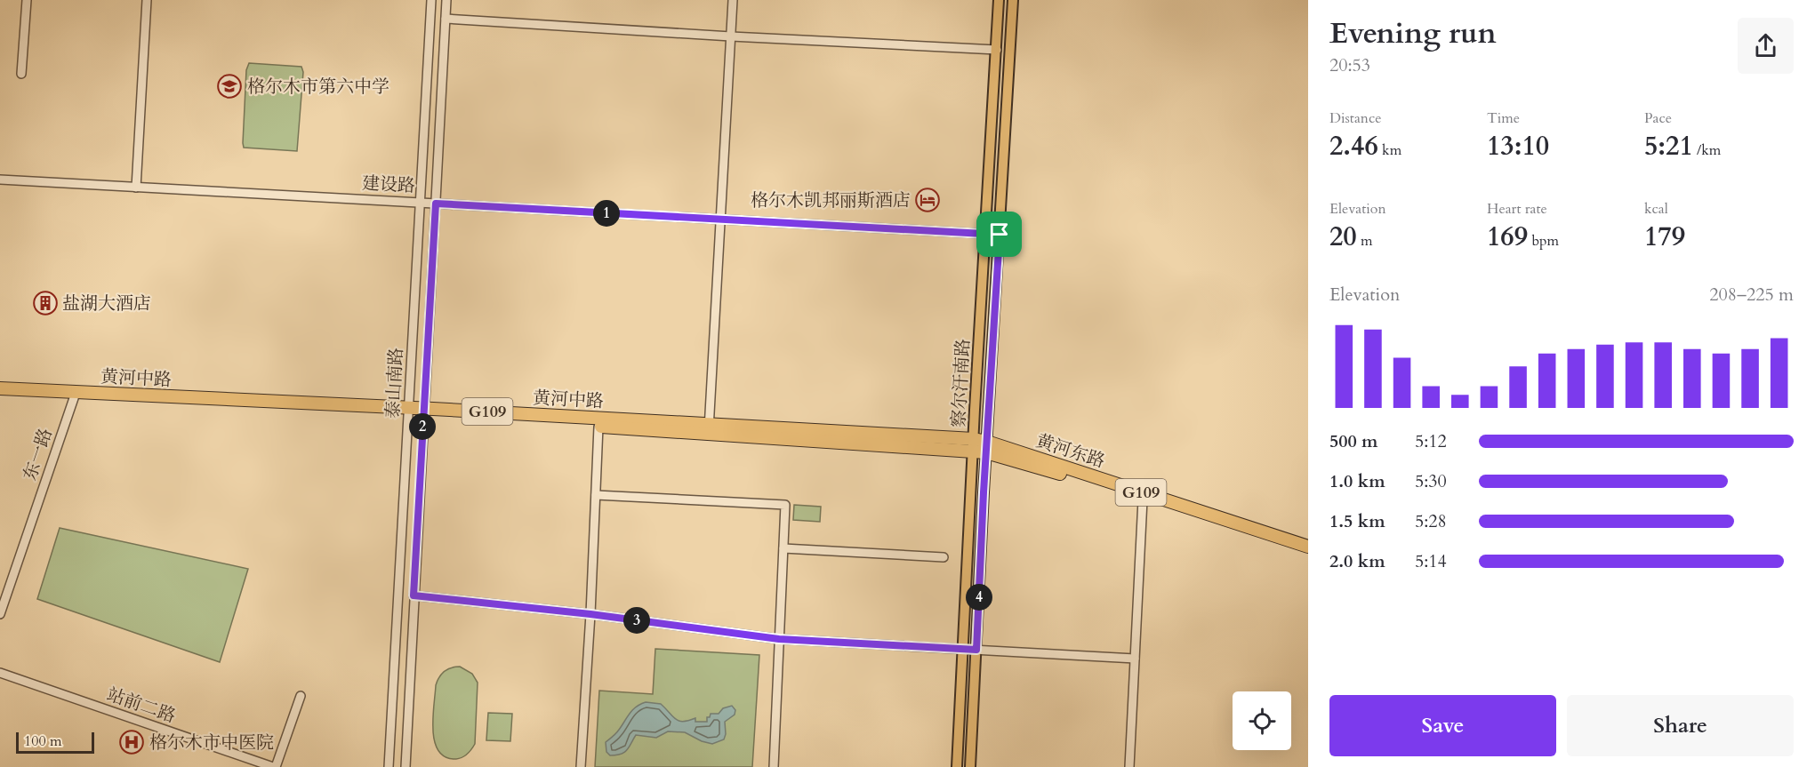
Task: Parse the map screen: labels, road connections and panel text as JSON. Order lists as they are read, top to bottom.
{
  "streets": {
    "highway": ["黄河中路", "G109", "黄河东路"],
    "main road": ["察尔汗南路"],
    "street": [
      "建设路",
      "泰山南路",
      "东一路",
      "站前二路"
    ]
  },
  "crossings": [
    ["建设路", "泰山南路"],
    ["建设路", "察尔汗南路"],
    ["黄河中路", "泰山南路"],
    ["黄河中路", "察尔汗南路"],
    ["黄河中路", "黄河东路"],
    ["黄河中路", "东一路"],
    ["察尔汗南路", "黄河东路"]
  ],
  "places": {
    "school or university": ["格尔木市第六中学"],
    "hotel": ["格尔木凯邦丽斯酒店"],
    "building": ["盐湖大酒店"],
    "hospital": ["格尔木市中医院"]
  },
  "scale_bar": "100 m",
  "page": {
    "heading": ["Evening run", "20:53"],
    "stats": [
      ["Distance", "2.46 km"],
      ["Time", "13:10"],
      ["Pace", "5:21 /km"],
      ["Elevation", "20 m"],
      ["Heart rate", "169 bpm"],
      ["kcal", "179"]
    ],
    "pins": [
      "1",
      "2",
      "4",
      "3"
    ],
    "chart": ["Elevation", "208–225 m"],
    "list": [
      {
        "name": "500 m",
        "note": "5:12"
      },
      {
        "name": "1.0 km",
        "note": "5:30"
      },
      {
        "name": "1.5 km",
        "note": "5:28"
      },
      {
        "name": "2.0 km",
        "note": "5:14"
      }
    ],
    "buttons": ["Save", "Share"],
    "scale": "100 m"
  }
}
